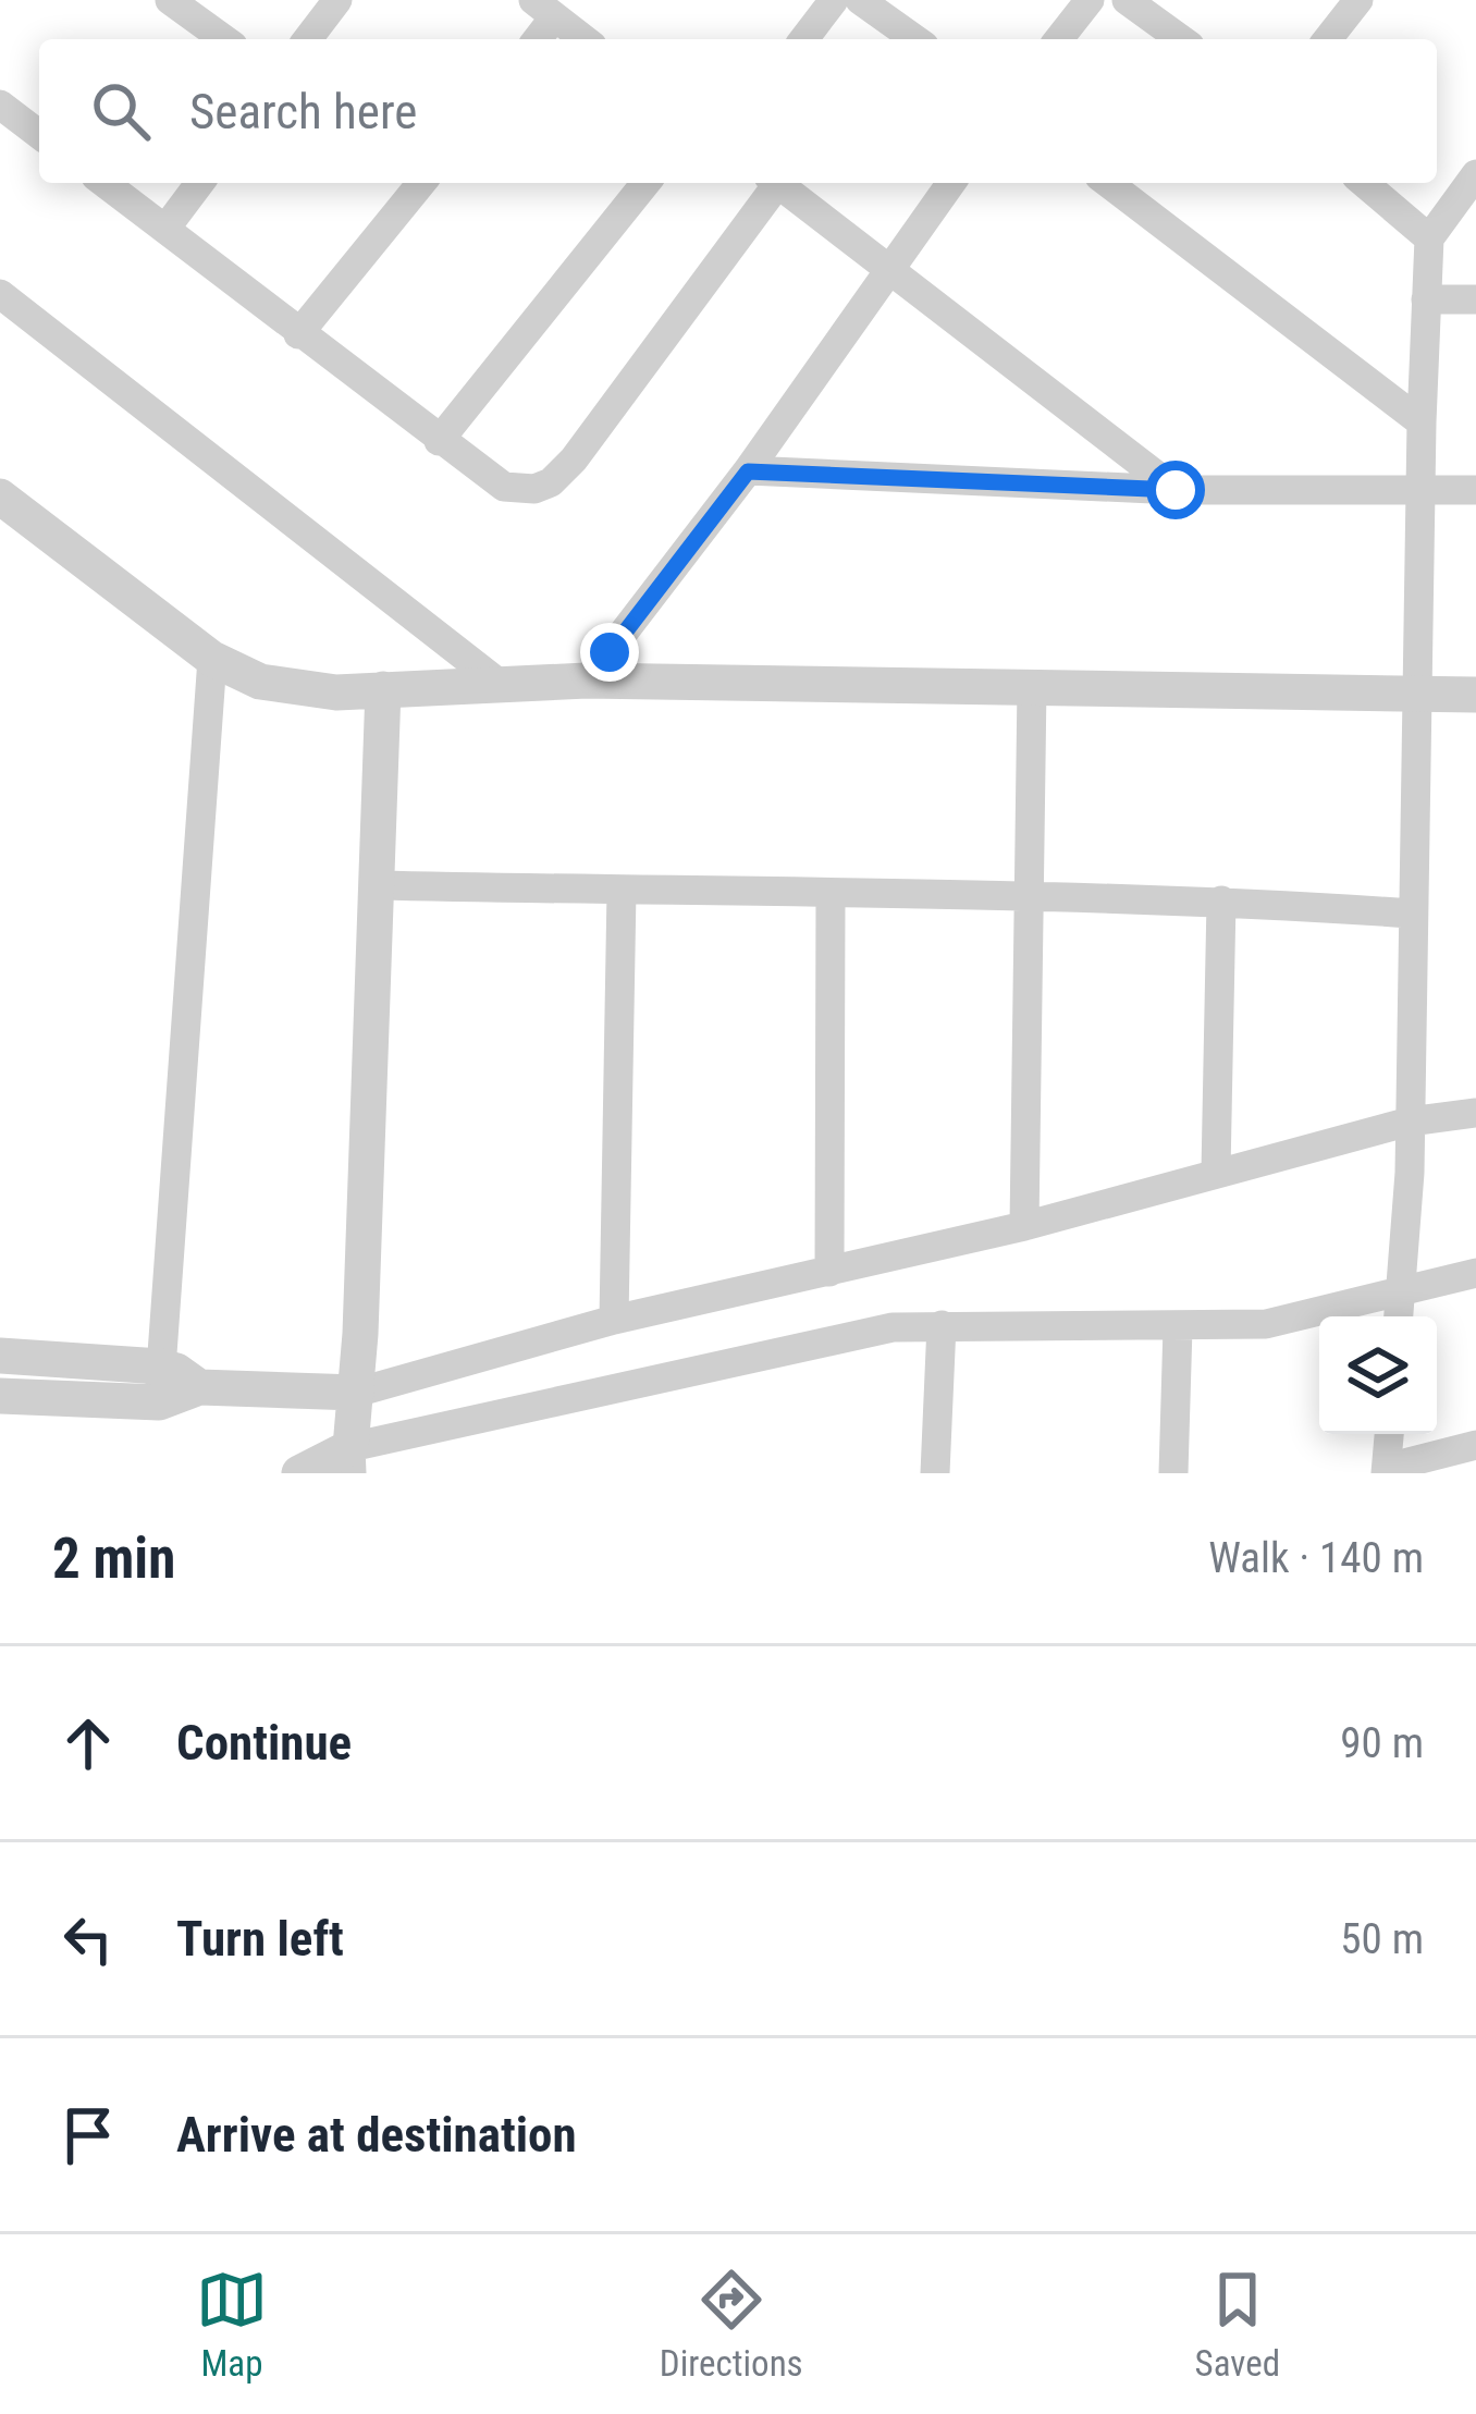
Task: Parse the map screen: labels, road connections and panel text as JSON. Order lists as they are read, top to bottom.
{
  "page": {
    "search": "Search here",
    "heading": ["2 min", "Walk · 140 m"],
    "list": [
      ["Continue", "90 m"],
      ["Turn left", "50 m"],
      "Arrive at destination"
    ],
    "nav": ["Map", "Directions", "Saved"]
  }
}
